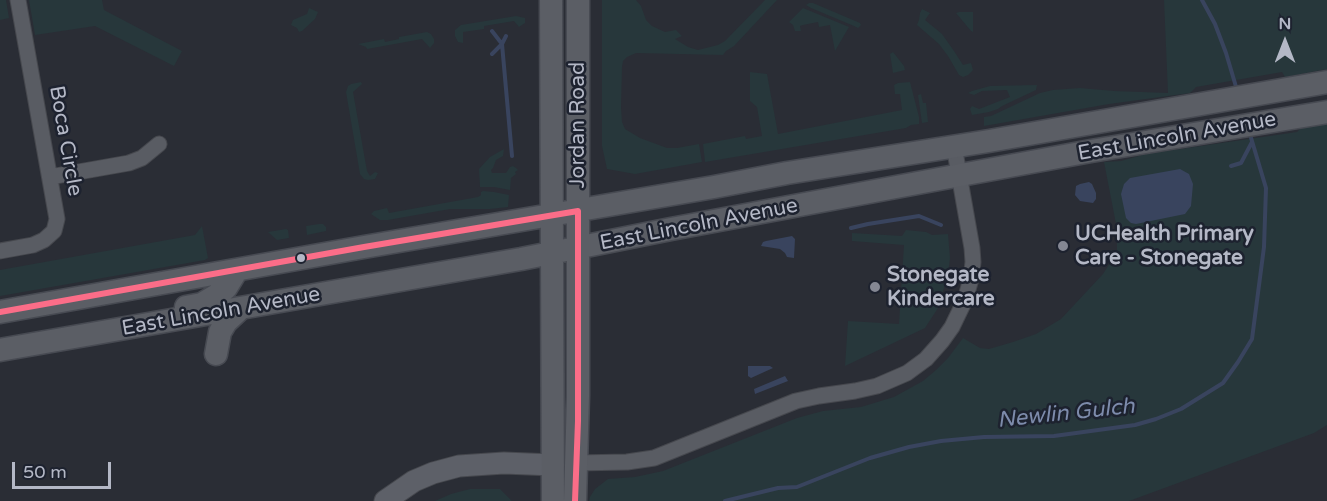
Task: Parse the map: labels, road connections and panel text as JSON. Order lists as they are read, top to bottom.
{
  "streets": {
    "main road": ["Jordan Road", "East Lincoln Avenue"],
    "street": ["Boca Circle"]
  },
  "crossings": [
    ["Jordan Road", "East Lincoln Avenue"]
  ],
  "water": ["Newlin Gulch"],
  "places": ["UCHealth Primary Care - Stonegate", "Stonegate Kindercare"],
  "scale_bar": "50 m",
  "north": "top"
}
